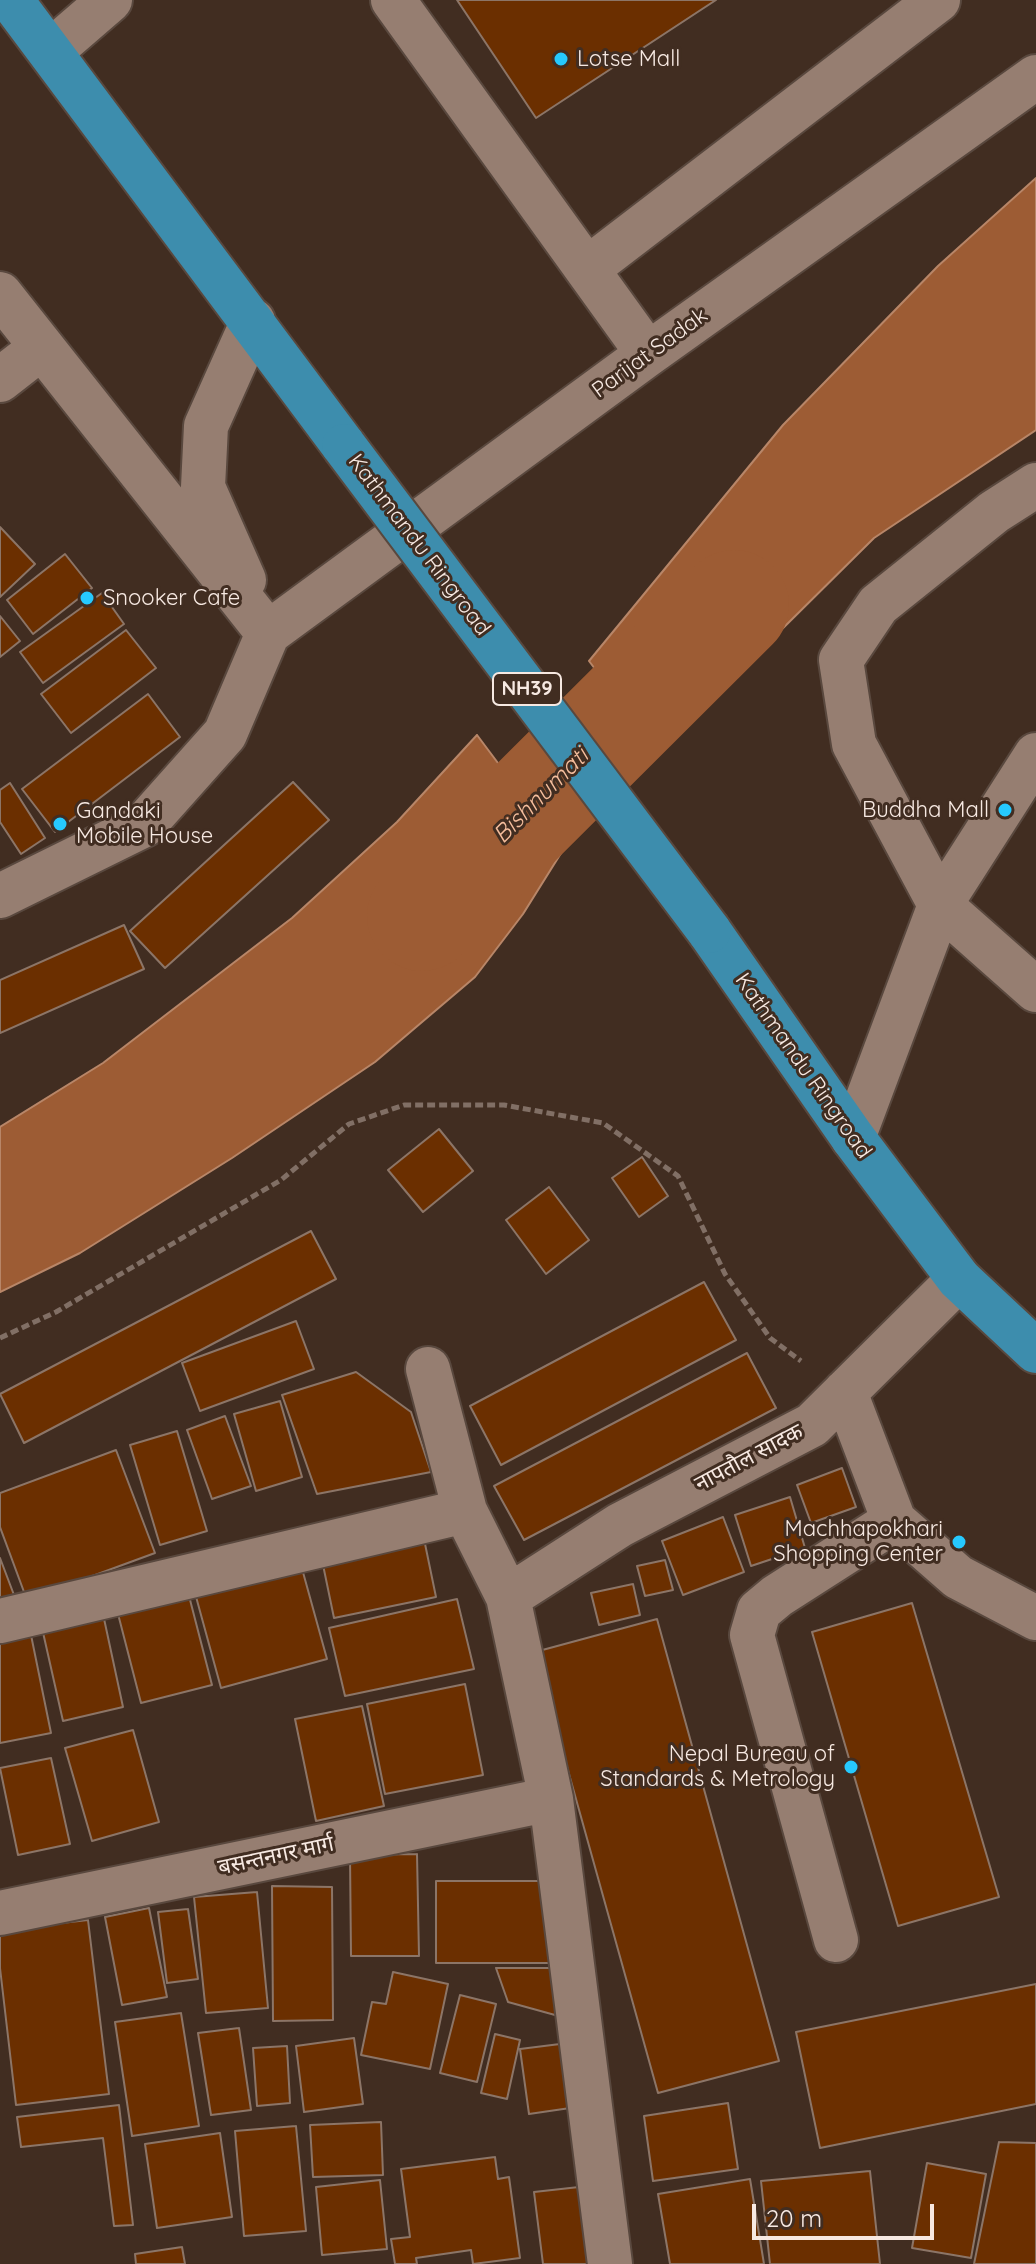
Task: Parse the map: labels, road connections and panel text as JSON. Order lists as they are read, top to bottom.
{
  "streets": {
    "highway": ["Kathmandu Ringroad", "NH39"],
    "street": ["Parijat Sadak", "नापतौल सादक", "बसन्तनगर मार्ग"]
  },
  "crossings": [
    ["Kathmandu Ringroad", "नापतौल सादक"]
  ],
  "water": ["Bishnumati"],
  "places": [
    "Lotse Mall",
    "Snooker Cafe",
    "Buddha Mall",
    "Gandaki Mobile House",
    "Machhapokhari Shopping Center",
    "Nepal Bureau of Standards & Metrology"
  ],
  "scale_bar": "20 m"
}
